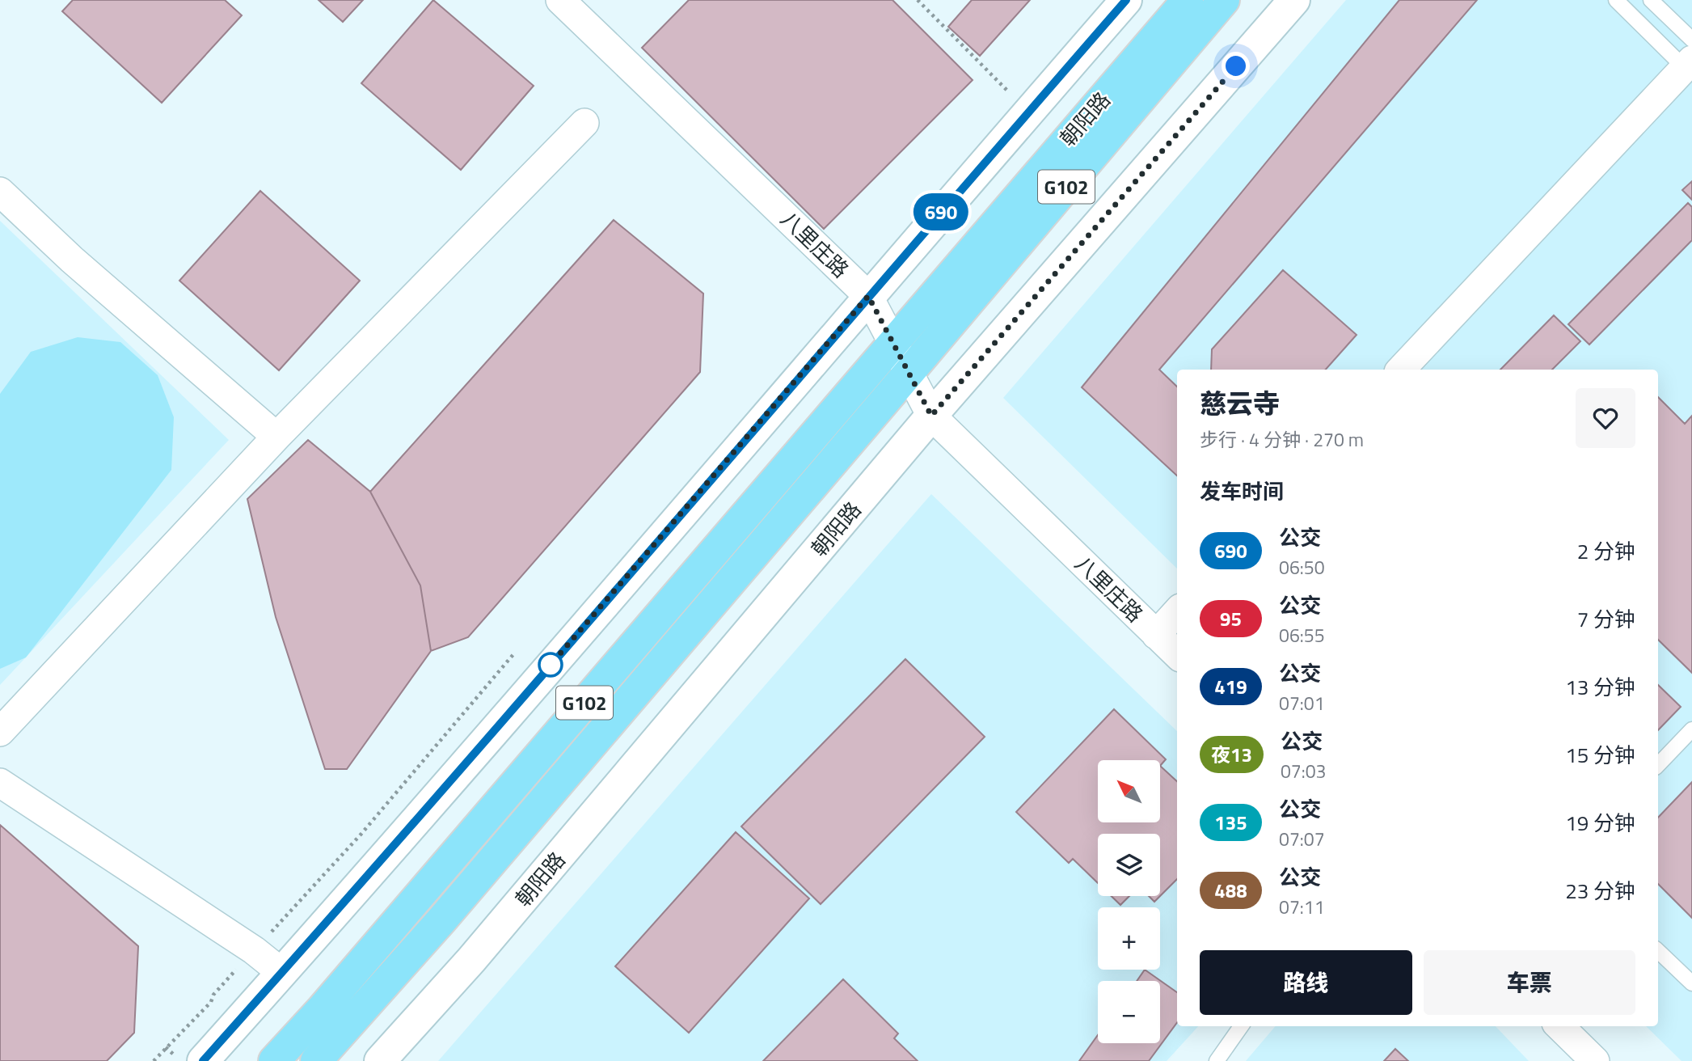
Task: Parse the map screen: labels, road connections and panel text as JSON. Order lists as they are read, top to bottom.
{
  "streets": {
    "highway": ["朝阳路", "G102"],
    "street": ["八里庄路"]
  },
  "crossings": [
    ["朝阳路", "八里庄路"]
  ],
  "lines": ["bus line 690"],
  "north": "top left",
  "page": {
    "on_map": "690",
    "heading": [
      ["慈云寺", "步行 · 4 分钟 · 270 m"],
      "发车时间"
    ],
    "list": [
      {
        "mark": "690",
        "name": "公交",
        "note": "06:50",
        "value": "2 分钟"
      },
      {
        "mark": "95",
        "name": "公交",
        "note": "06:55",
        "value": "7 分钟"
      },
      {
        "mark": "419",
        "name": "公交",
        "note": "07:01",
        "value": "13 分钟"
      },
      {
        "mark": "夜13",
        "name": "公交",
        "note": "07:03",
        "value": "15 分钟"
      },
      {
        "mark": "135",
        "name": "公交",
        "note": "07:07",
        "value": "19 分钟"
      },
      {
        "mark": "488",
        "name": "公交",
        "note": "07:11",
        "value": "23 分钟"
      }
    ],
    "map_buttons": ["+", "−"],
    "buttons": ["路线", "车票"]
  }
}
